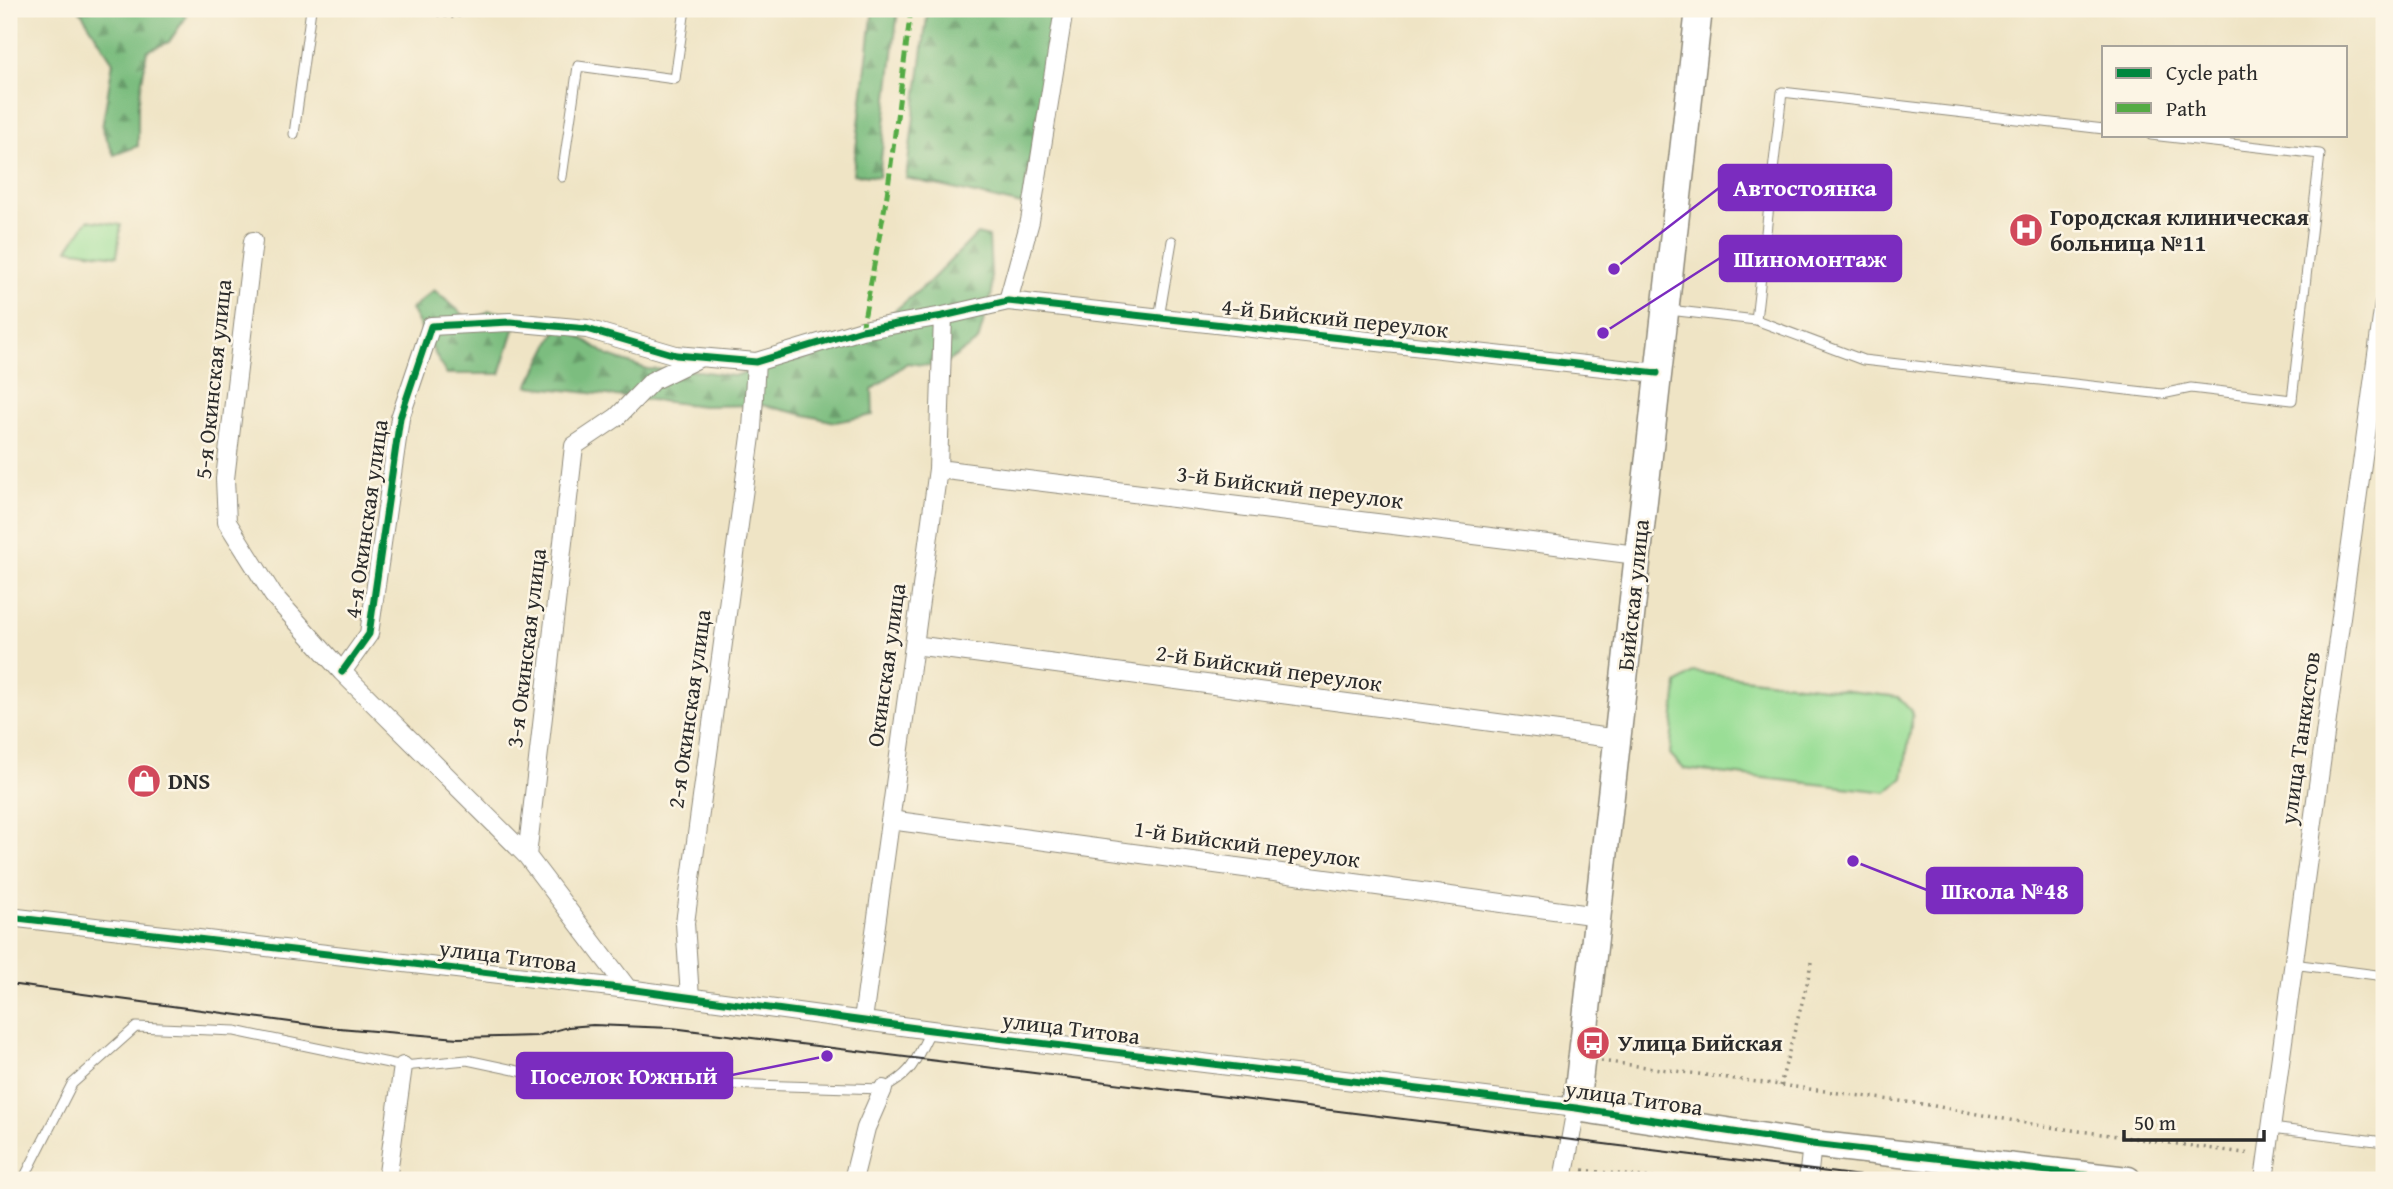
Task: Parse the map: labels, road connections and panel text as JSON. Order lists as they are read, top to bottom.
{
  "streets": {
    "street": [
      "4-й Бийский переулок",
      "5-я Окинская улица",
      "3-й Бийский переулок",
      "4-я Окинская улица",
      "Бийская улица",
      "3-я Окинская улица",
      "Окинская улица",
      "2-й Бийский переулок",
      "2-я Окинская улица",
      "улица Танкистов",
      "1-й Бийский переулок",
      "улица Титова"
    ]
  },
  "crossings": [
    ["4-й Бийский переулок", "Бийская улица"],
    ["5-я Окинская улица", "4-я Окинская улица"],
    ["3-й Бийский переулок", "Бийская улица"],
    ["3-й Бийский переулок", "Окинская улица"],
    ["4-я Окинская улица", "3-я Окинская улица"],
    ["Бийская улица", "2-й Бийский переулок"],
    ["Бийская улица", "1-й Бийский переулок"],
    ["Бийская улица", "улица Титова"],
    ["Окинская улица", "2-й Бийский переулок"],
    ["Окинская улица", "1-й Бийский переулок"],
    ["Окинская улица", "улица Титова"],
    ["2-я Окинская улица", "улица Титова"]
  ],
  "places": {
    "hospital": ["Городская клиническая больница №11"],
    "other": [
      "Автостоянка",
      "Шиномонтаж",
      "Школа №48",
      "Поселок Южный"
    ],
    "shop": ["DNS"],
    "bus stop": ["Улица Бийская"]
  },
  "legend": ["Cycle path", "Path"],
  "scale_bar": "50 m"
}
